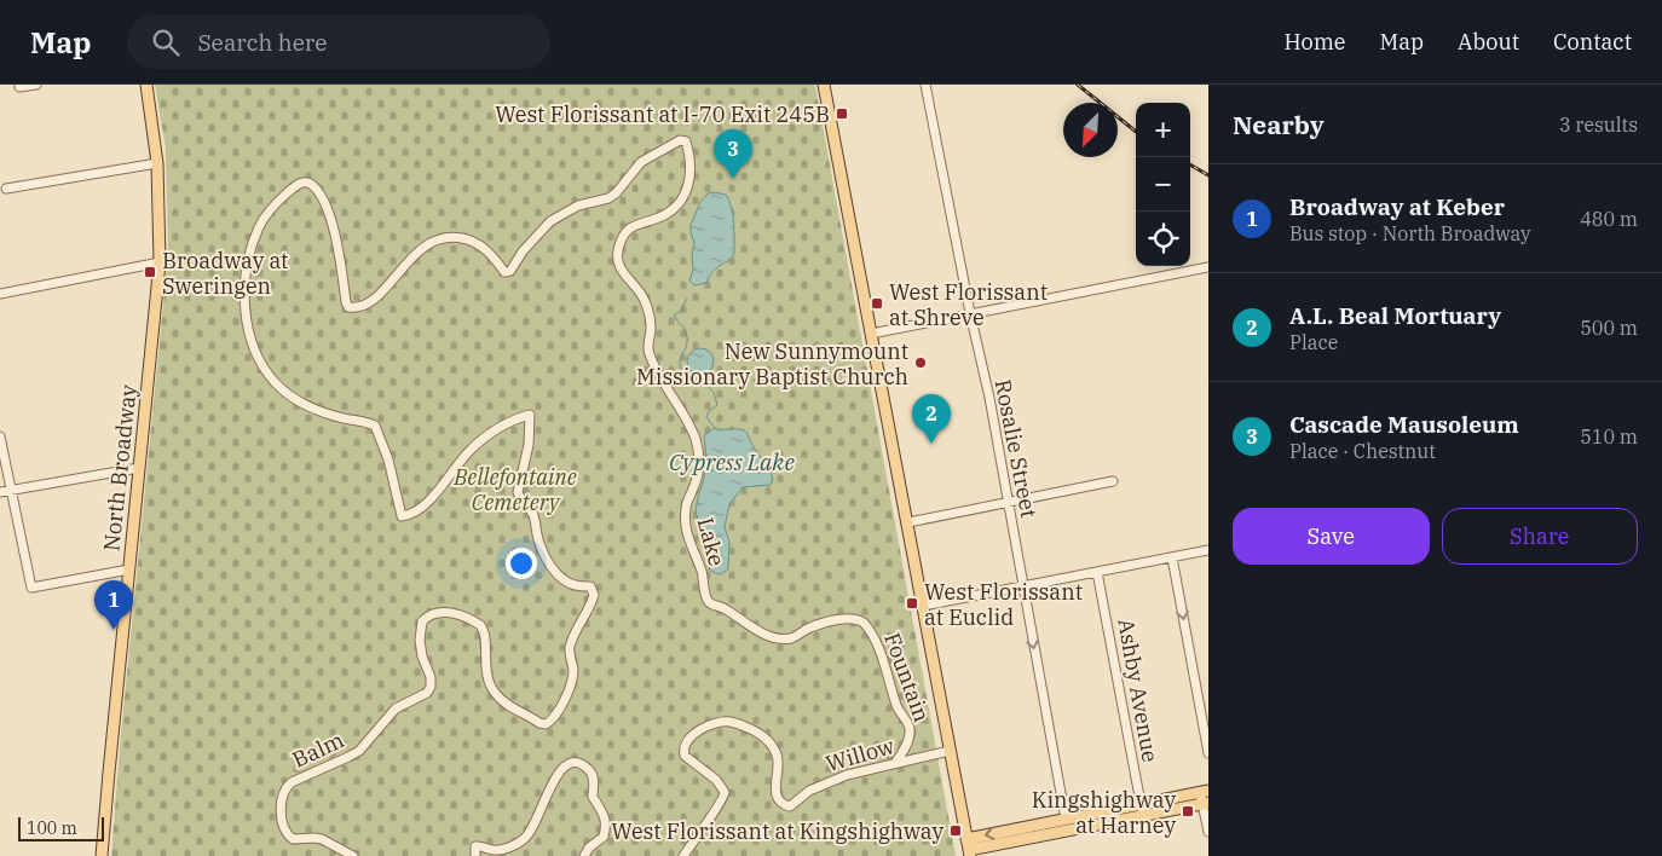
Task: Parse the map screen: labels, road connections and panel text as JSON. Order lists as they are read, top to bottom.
{
  "streets": {
    "main road": ["North Broadway"],
    "street": [
      "Rosalie Street",
      "Lake",
      "Fountain",
      "Ashby Avenue",
      "Balm",
      "Willow"
    ]
  },
  "crossings": [
    ["Lake", "Fountain"],
    ["Lake", "Balm"],
    ["Fountain", "Willow"]
  ],
  "water": ["Cypress Lake"],
  "parks": ["Bellefontaine Cemetery"],
  "places": {
    "transit": [
      "West Florissant at I-70 Exit 245B",
      "Broadway at Sweringen",
      "West Florissant at Shreve",
      "West Florissant at Euclid",
      "Kingshighway at Harney",
      "West Florissant at Kingshighway"
    ],
    "other": ["New Sunnymount Missionary Baptist Church"]
  },
  "scale_bar": "100 m",
  "north": "bottom left",
  "page": {
    "header": "Map",
    "search": "Search here",
    "nav": [
      "Home",
      "Map",
      "About",
      "Contact"
    ],
    "heading": ["Nearby", "3 results"],
    "map_buttons": ["+", "−"],
    "pins": ["3", "2", "1"],
    "list": [
      {
        "mark": "1",
        "name": "Broadway at Keber",
        "note": "Bus stop · North Broadway",
        "value": "480 m"
      },
      {
        "mark": "2",
        "name": "A.L. Beal Mortuary",
        "note": "Place",
        "value": "500 m"
      },
      {
        "mark": "3",
        "name": "Cascade Mausoleum",
        "note": "Place · Chestnut",
        "value": "510 m"
      }
    ],
    "buttons": ["Save", "Share"],
    "scale": "100 m"
  }
}
